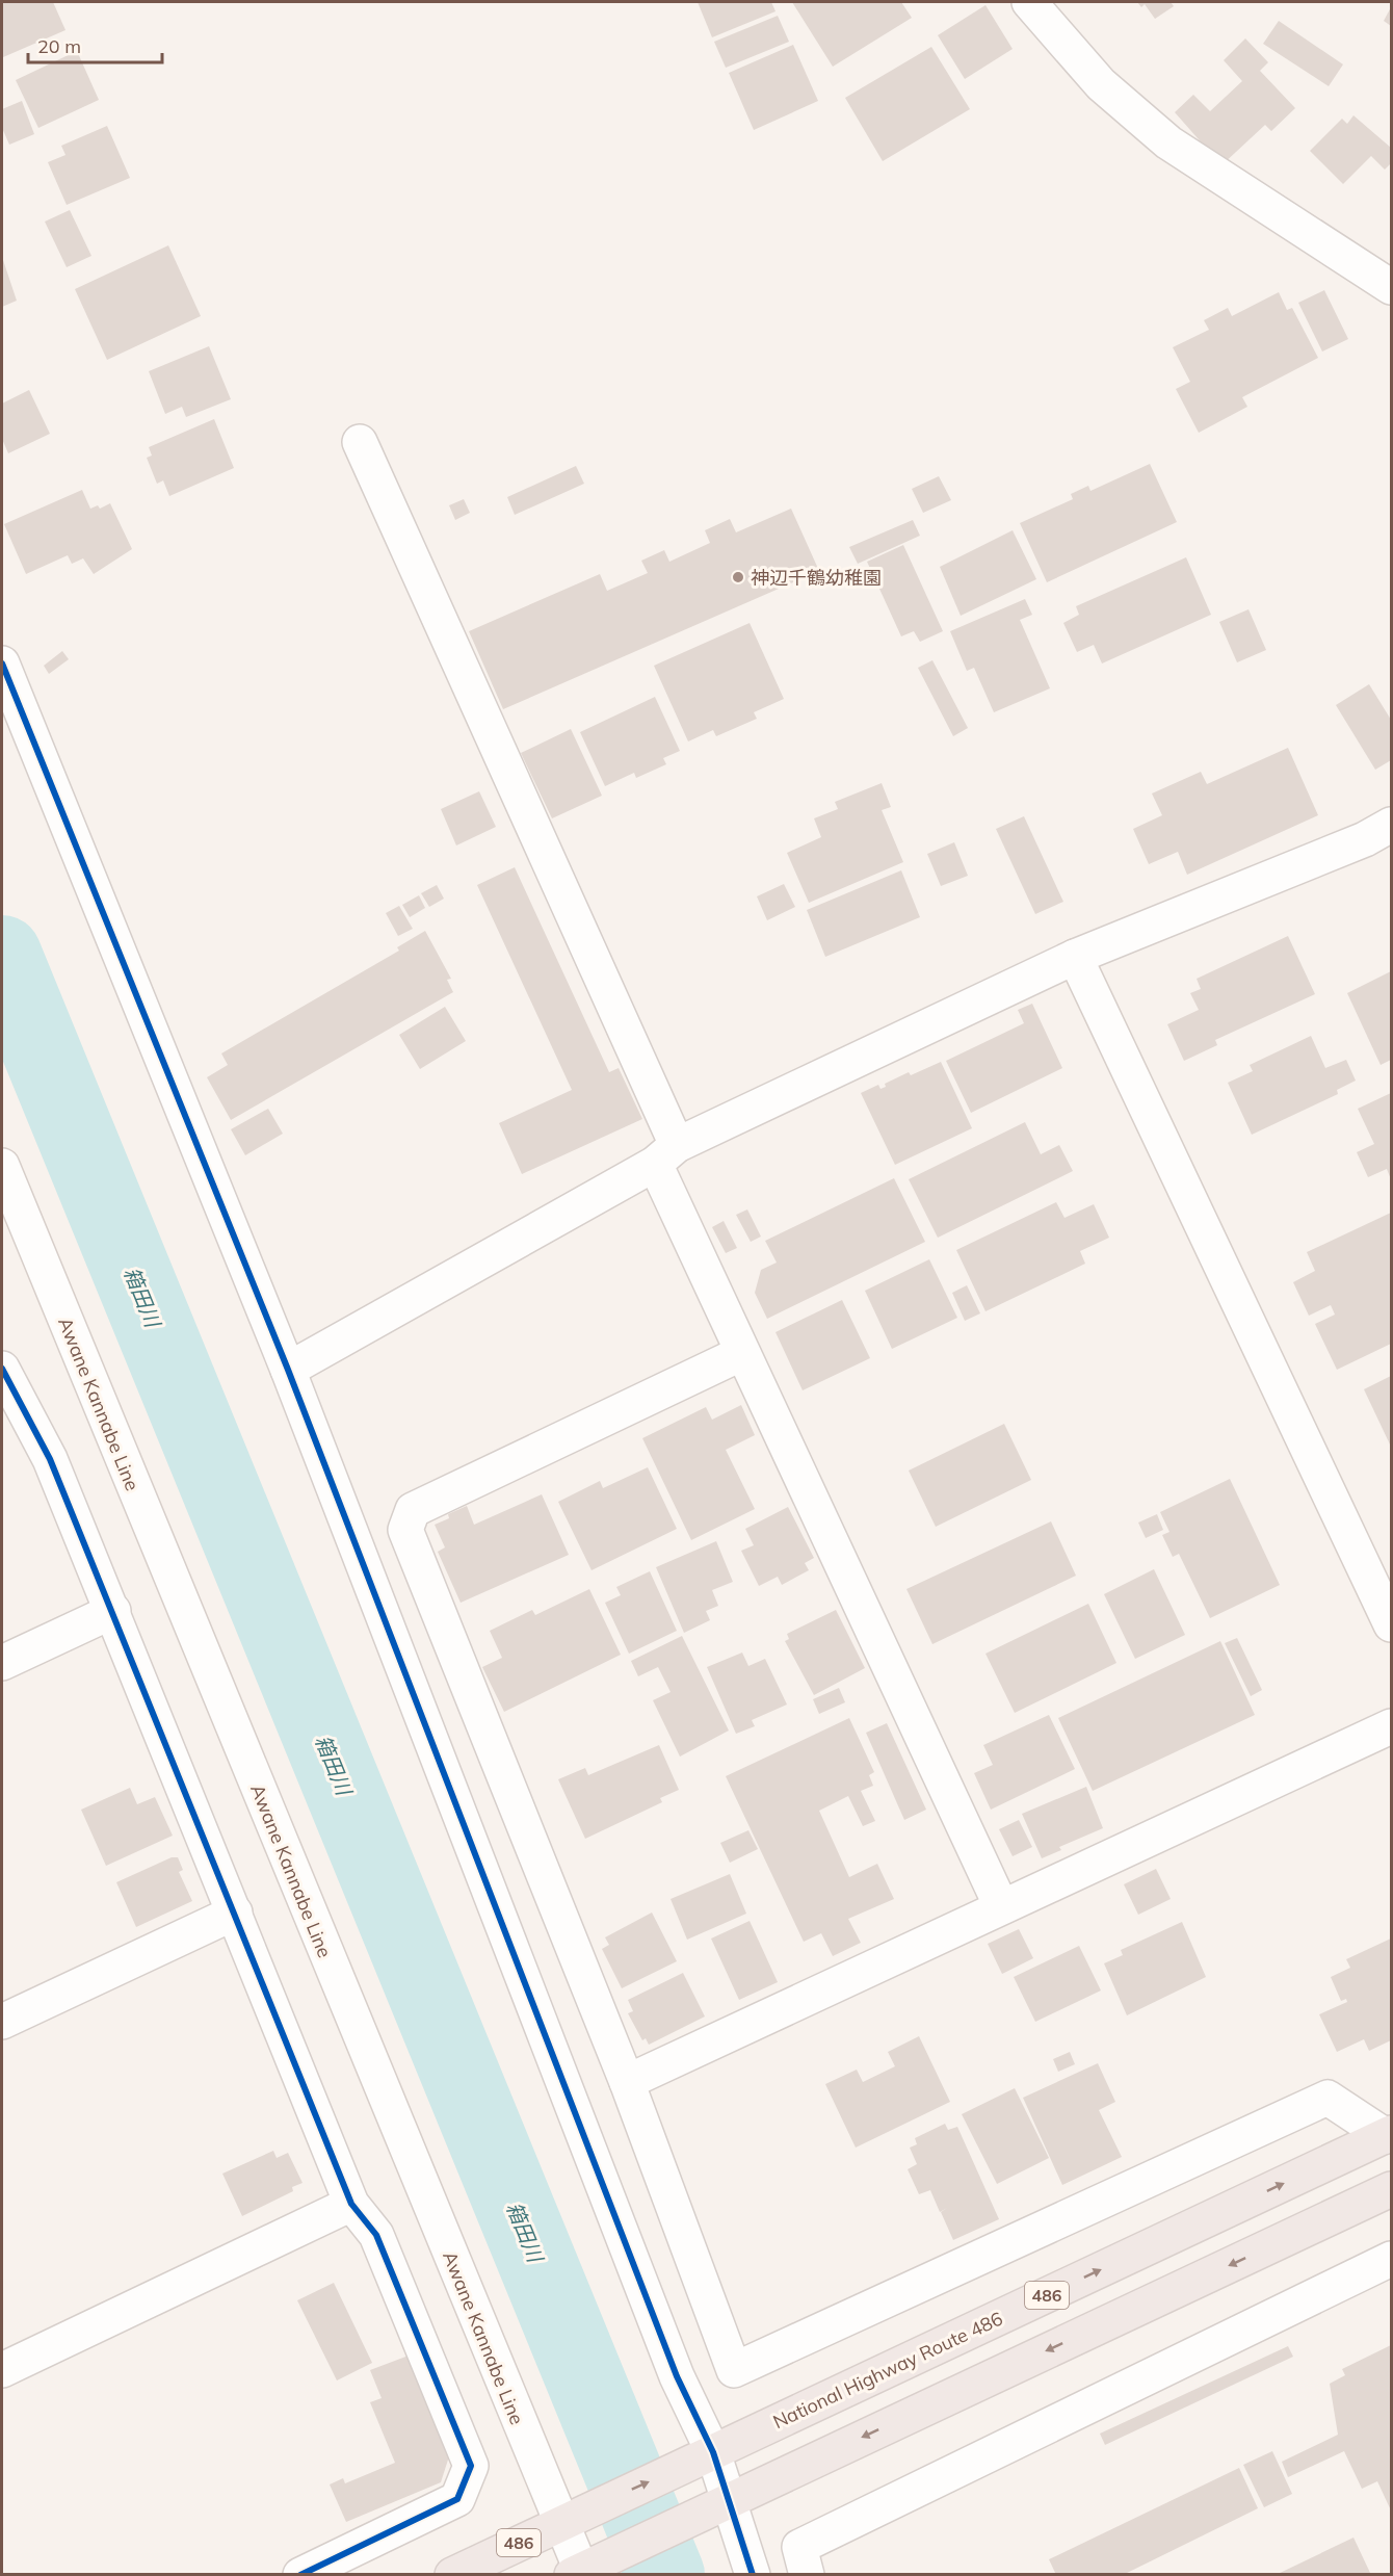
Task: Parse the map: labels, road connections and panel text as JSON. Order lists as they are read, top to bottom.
{
  "streets": {
    "highway": ["486", "National Highway Route 486"],
    "street": ["Awane Kannabe Line"]
  },
  "crossings": [
    ["Awane Kannabe Line", "National Highway Route 486"]
  ],
  "water": ["箱田川"],
  "places": ["神辺千鶴幼稚園"],
  "scale_bar": "20 m"
}
